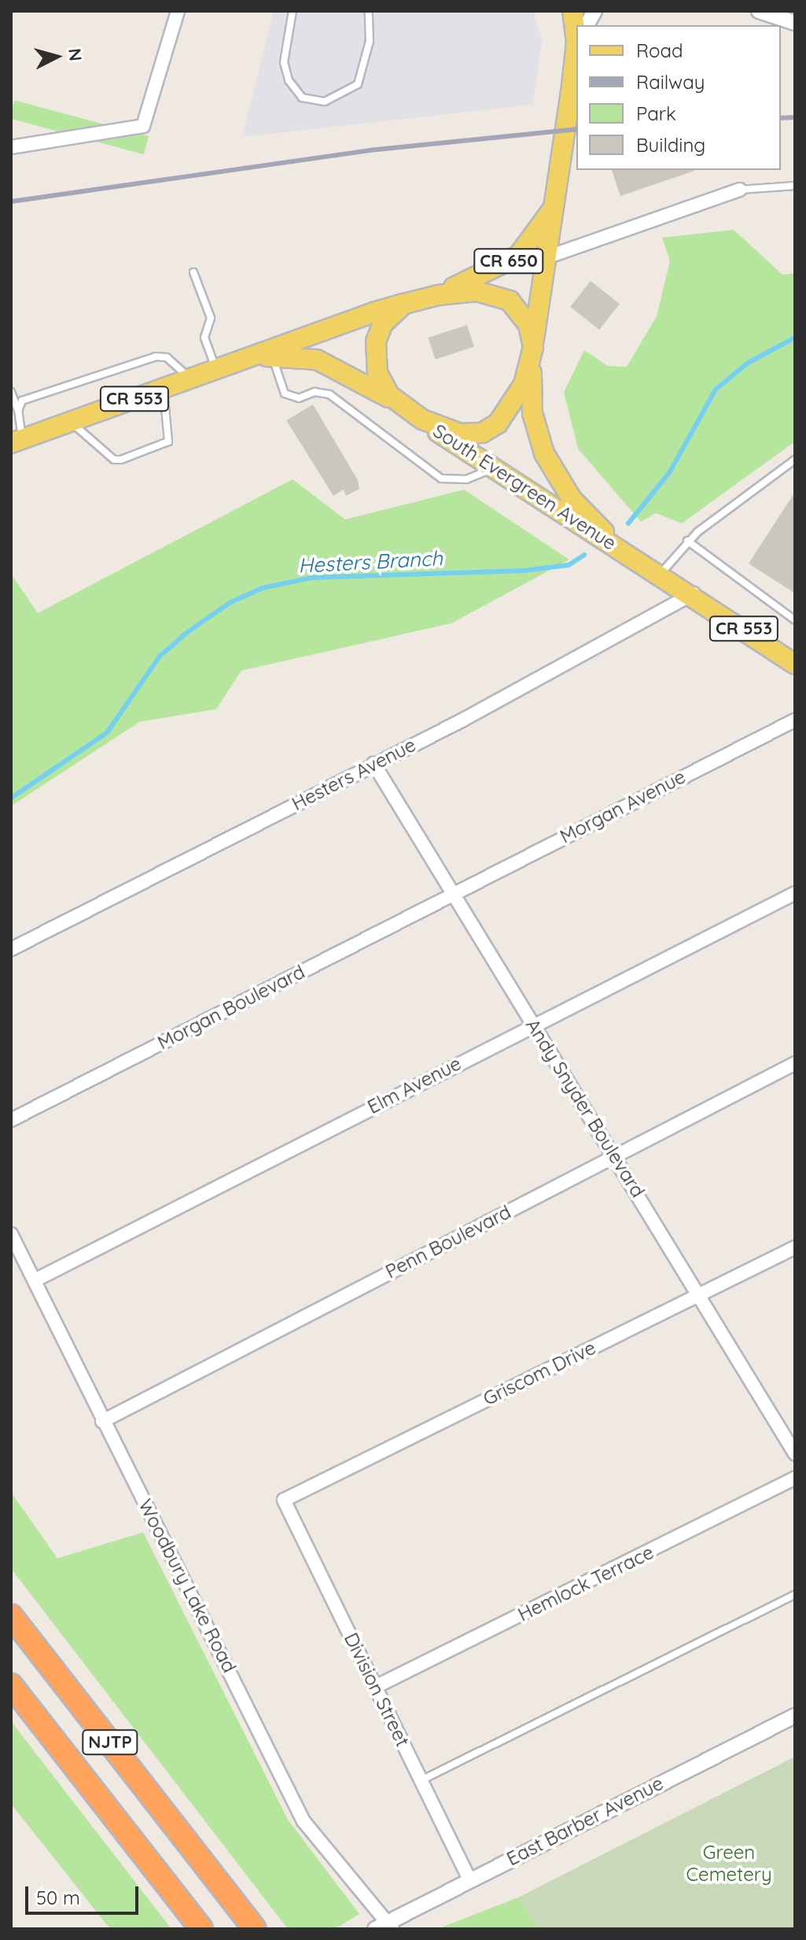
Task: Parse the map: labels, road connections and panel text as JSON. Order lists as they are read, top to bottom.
{
  "streets": {
    "highway": ["NJTP"],
    "main road": ["CR 650", "CR 553", "South Evergreen Avenue"],
    "street": [
      "Hesters Avenue",
      "Morgan Avenue",
      "Morgan Boulevard",
      "Elm Avenue",
      "Andy Snyder Boulevard",
      "Penn Boulevard",
      "Griscom Drive",
      "Hemlock Terrace",
      "Woodbury Lake Road",
      "Division Street",
      "East Barber Avenue"
    ]
  },
  "crossings": [
    ["CR 553", "South Evergreen Avenue"],
    ["South Evergreen Avenue", "Hesters Avenue"],
    ["Hesters Avenue", "Andy Snyder Boulevard"],
    ["Morgan Avenue", "Morgan Boulevard"],
    ["Morgan Avenue", "Andy Snyder Boulevard"],
    ["Morgan Boulevard", "Andy Snyder Boulevard"],
    ["Elm Avenue", "Andy Snyder Boulevard"],
    ["Elm Avenue", "Woodbury Lake Road"],
    ["Andy Snyder Boulevard", "Penn Boulevard"],
    ["Andy Snyder Boulevard", "Griscom Drive"],
    ["Penn Boulevard", "Woodbury Lake Road"],
    ["Griscom Drive", "Division Street"],
    ["Hemlock Terrace", "Division Street"],
    ["Woodbury Lake Road", "East Barber Avenue"],
    ["Division Street", "East Barber Avenue"]
  ],
  "water": ["Hesters Branch"],
  "parks": ["Green Cemetery"],
  "legend": [
    "Road",
    "Railway",
    "Park",
    "Building"
  ],
  "scale_bar": "50 m",
  "north": "right"
}
